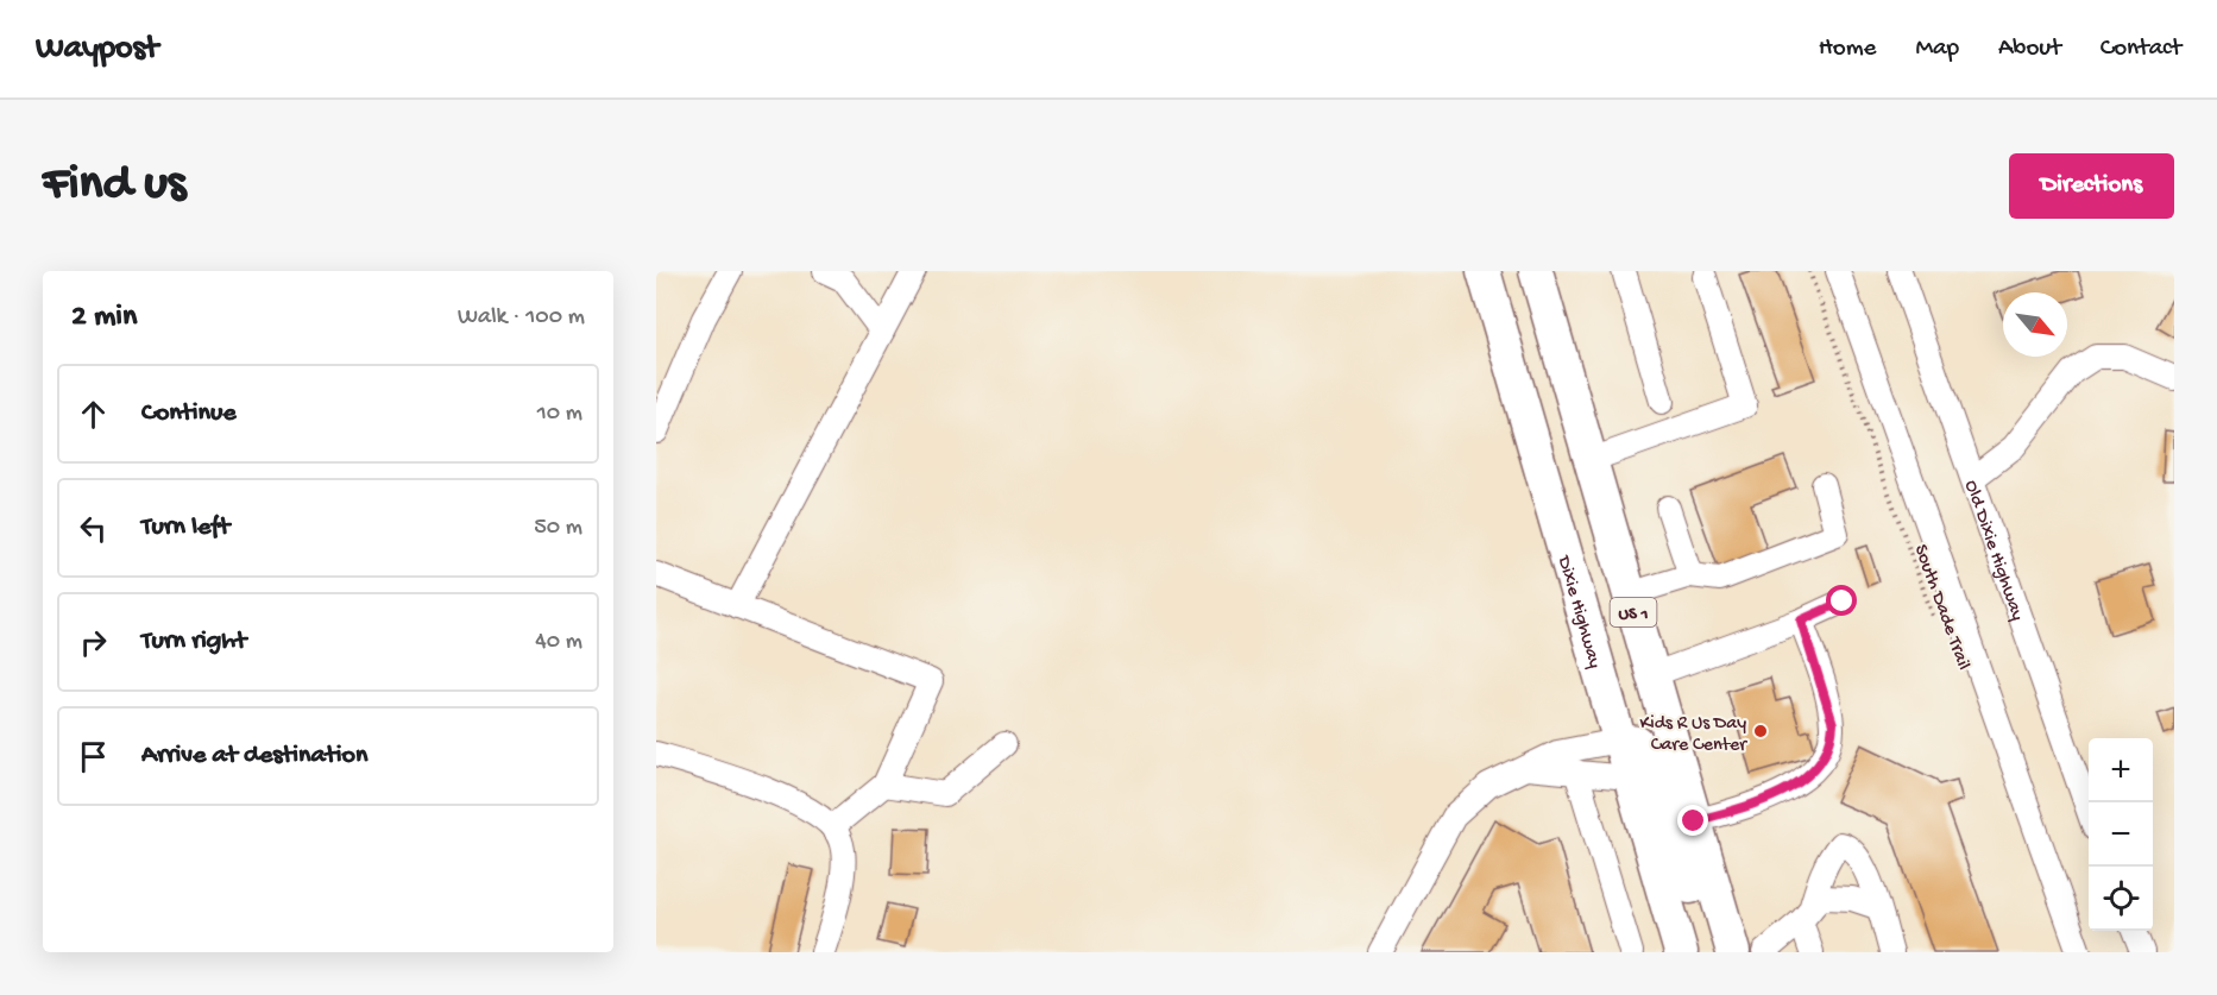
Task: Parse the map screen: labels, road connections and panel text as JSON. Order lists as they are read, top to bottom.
{
  "streets": {
    "highway": ["Dixie Highway", "US 1"],
    "street": ["Old Dixie Highway"],
    "path": ["South Dade Trail"]
  },
  "places": ["Kids R Us Day Care Center"],
  "north": "bottom right",
  "page": {
    "header": "Waypost",
    "nav": [
      "Home",
      "Map",
      "About",
      "Contact"
    ],
    "buttons": "Directions",
    "title": "Find us",
    "heading": ["2 min", "Walk · 100 m"],
    "list": [
      ["Continue", "10 m"],
      ["Turn left", "50 m"],
      ["Turn right", "40 m"],
      "Arrive at destination"
    ],
    "map_buttons": ["+", "−"]
  }
}
